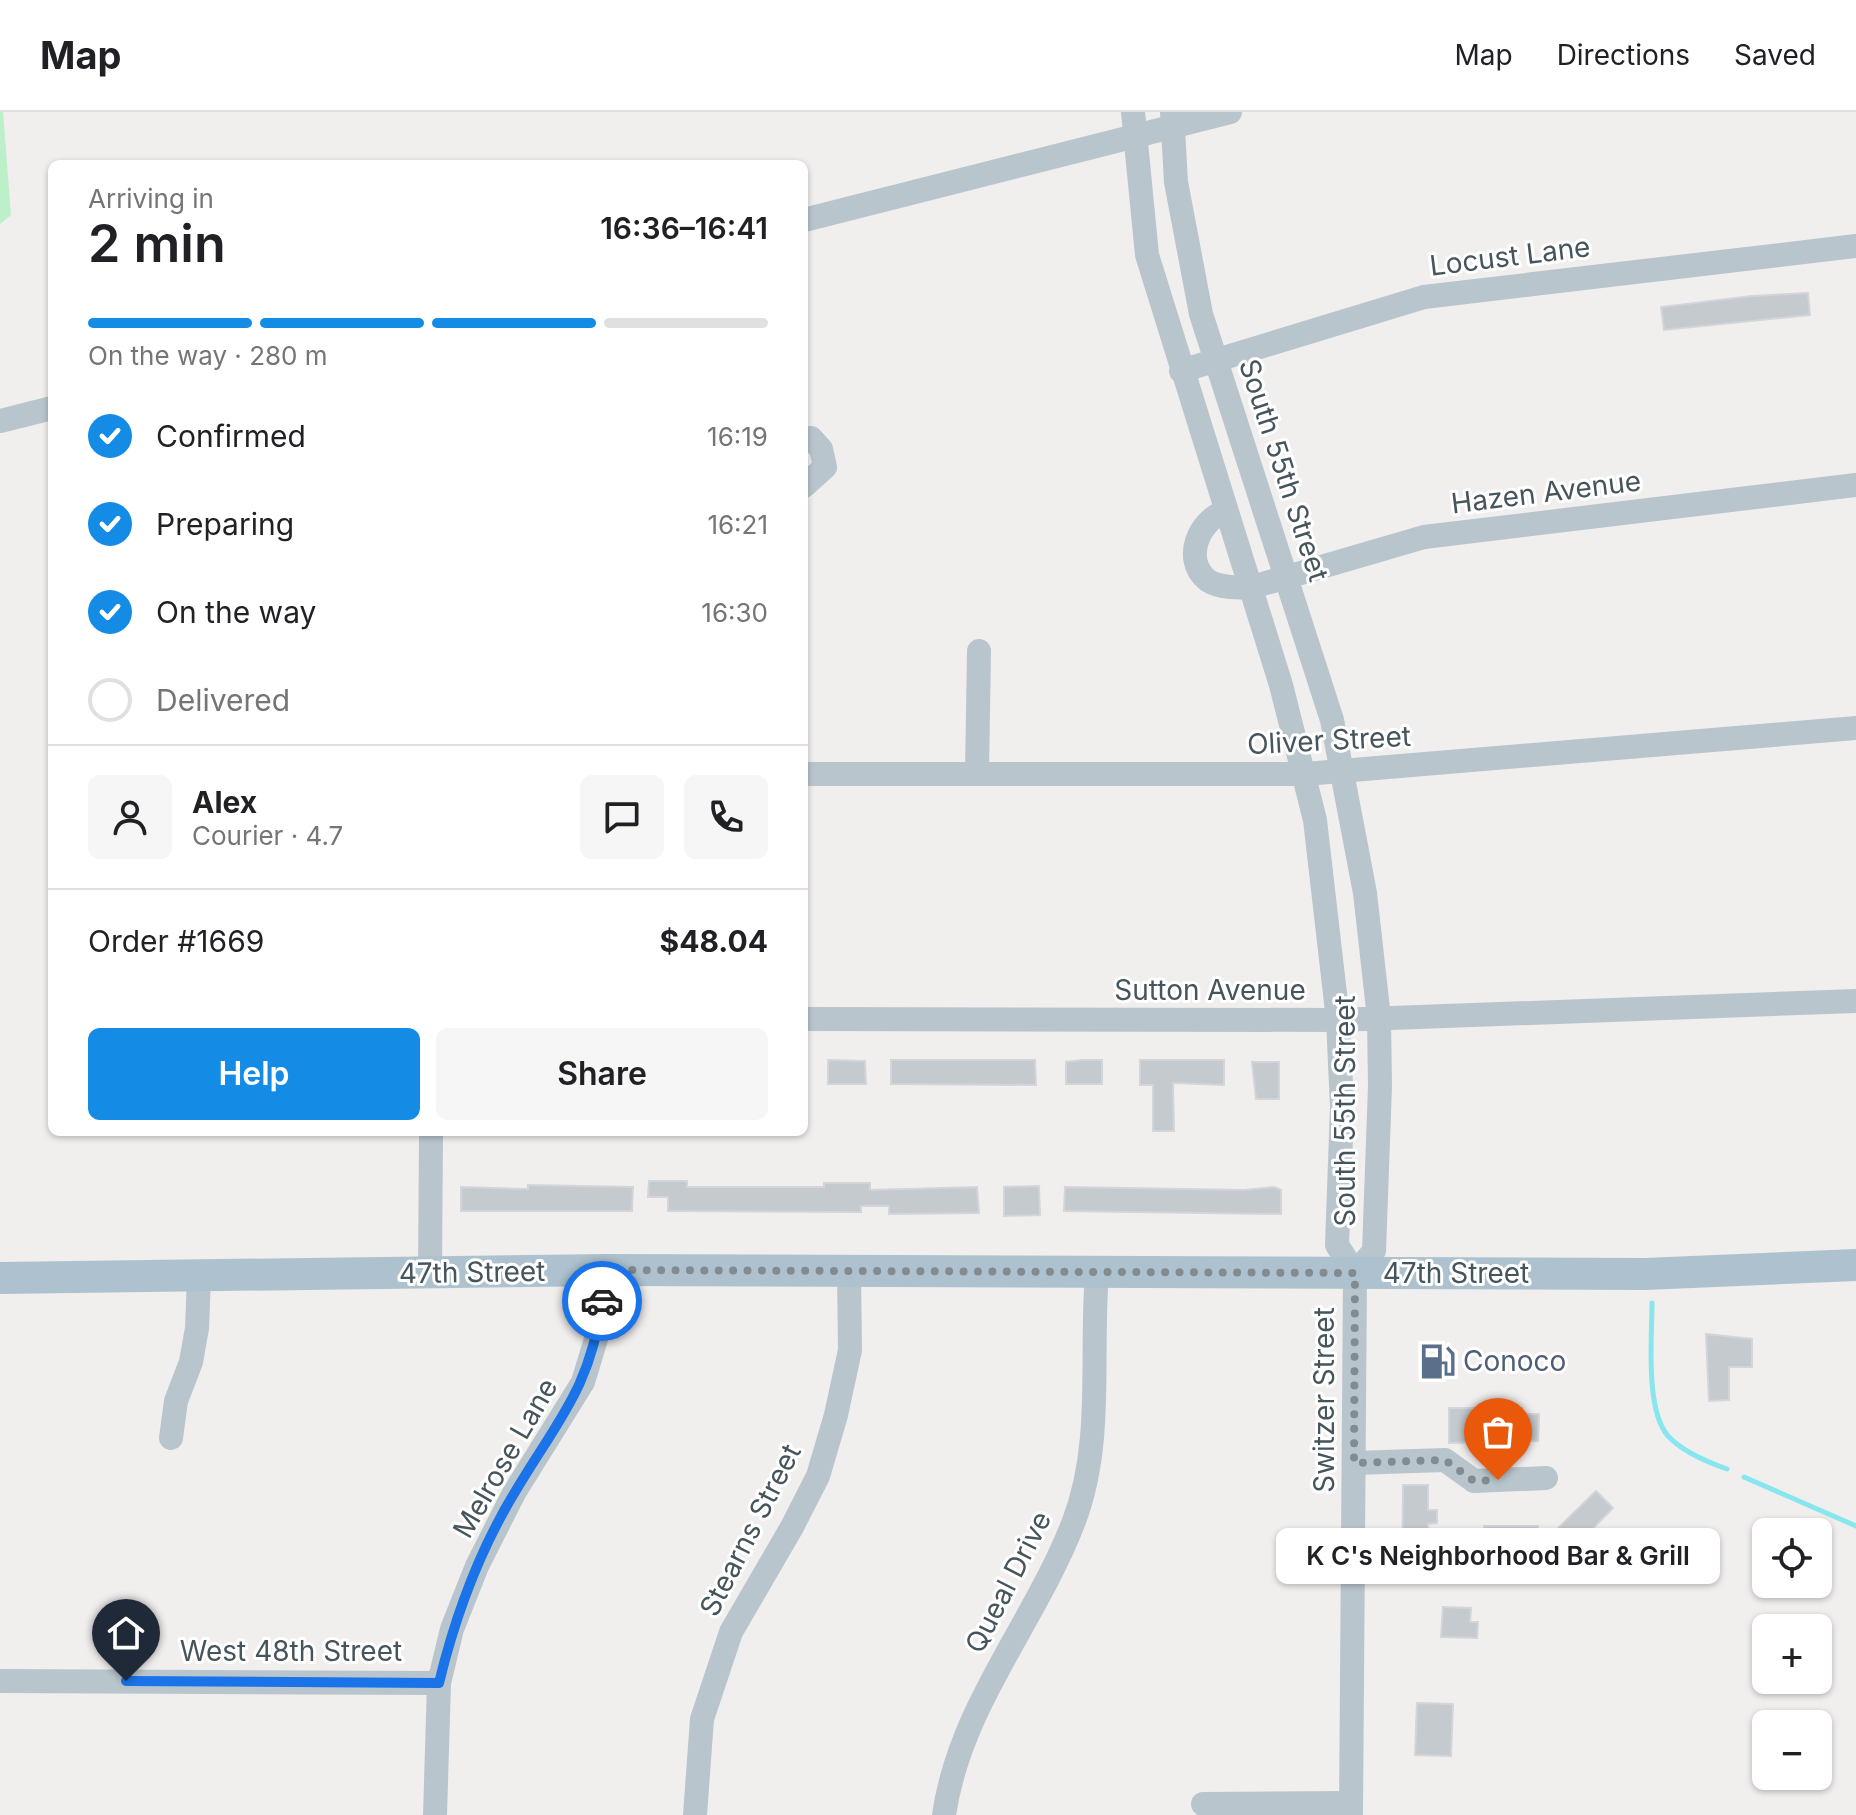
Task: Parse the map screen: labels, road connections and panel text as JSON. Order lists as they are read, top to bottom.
{
  "streets": {
    "main road": ["47th Street"],
    "street": [
      "Locust Lane",
      "South 55th Street",
      "Hazen Avenue",
      "Oliver Street",
      "Sutton Avenue",
      "Switzer Street",
      "Melrose Lane",
      "Stearns Street",
      "Queal Drive",
      "West 48th Street"
    ]
  },
  "crossings": [
    ["Locust Lane", "South 55th Street"],
    ["South 55th Street", "Hazen Avenue"],
    ["South 55th Street", "Oliver Street"],
    ["South 55th Street", "Sutton Avenue"],
    ["South 55th Street", "47th Street"],
    ["South 55th Street", "Switzer Street"],
    ["47th Street", "Switzer Street"],
    ["47th Street", "Melrose Lane"],
    ["47th Street", "Stearns Street"],
    ["47th Street", "Queal Drive"],
    ["Melrose Lane", "West 48th Street"]
  ],
  "places": {
    "fuel station": ["Conoco"],
    "other": ["K C's Neighborhood Bar & Grill"]
  },
  "page": {
    "header": "Map",
    "nav": ["Map", "Directions", "Saved"],
    "heading": ["2 min", "Arriving in", "16:36–16:41"],
    "panel": [
      "Alex",
      "Courier · 4.7",
      "Order #1669",
      "$48.04"
    ],
    "bar": "On the way · 280 m",
    "list": [
      ["Confirmed", "16:19"],
      ["Preparing", "16:21"],
      ["On the way", "16:30"],
      "Delivered"
    ],
    "buttons": ["Help", "Share"],
    "map_buttons": ["+", "−"],
    "bubble": "K C's Neighborhood Bar & Grill"
  }
}
